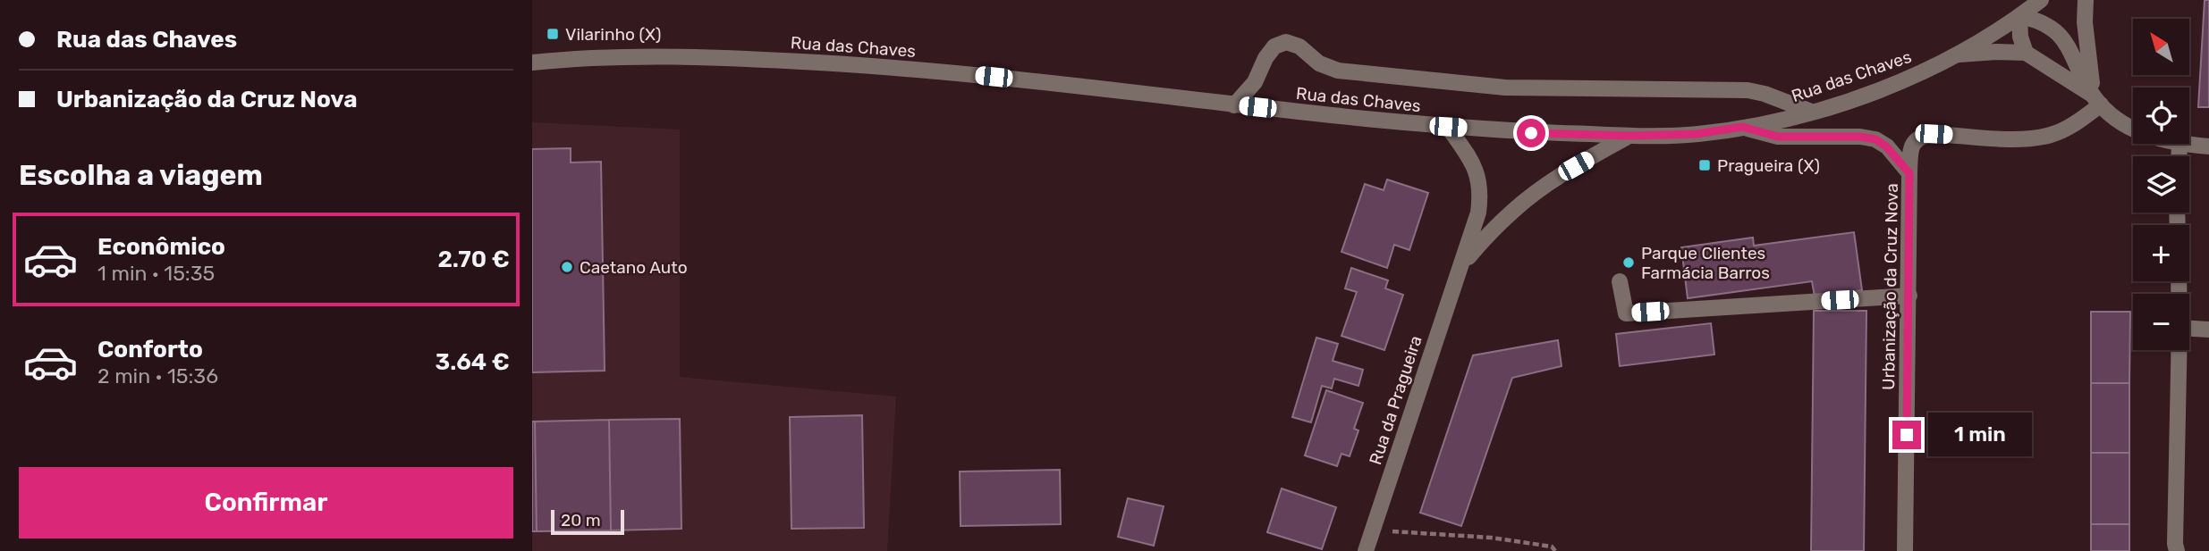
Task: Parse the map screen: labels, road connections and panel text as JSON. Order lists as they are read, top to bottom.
{
  "streets": {
    "street": ["Rua das Chaves", "Urbanização da Cruz Nova", "Rua da Pragueira"]
  },
  "crossings": [
    ["Rua das Chaves", "Rua da Pragueira"]
  ],
  "places": {
    "transit": ["Vilarinho (X)", "Pragueira (X)"],
    "other": ["Parque Clientes Farmácia Barros", "Caetano Auto"]
  },
  "scale_bar": "20 m",
  "north": "top left",
  "page": {
    "banner": ["Rua das Chaves", "Urbanização da Cruz Nova"],
    "map_buttons": ["+", "−"],
    "heading": "Escolha a viagem",
    "list": [
      {
        "name": "Econômico",
        "note": "1 min · 15:35",
        "value": "2.70 €"
      },
      {
        "name": "Conforto",
        "note": "2 min · 15:36",
        "value": "3.64 €"
      }
    ],
    "bubble": "1 min",
    "buttons": "Confirmar",
    "scale": "20 m"
  }
}
